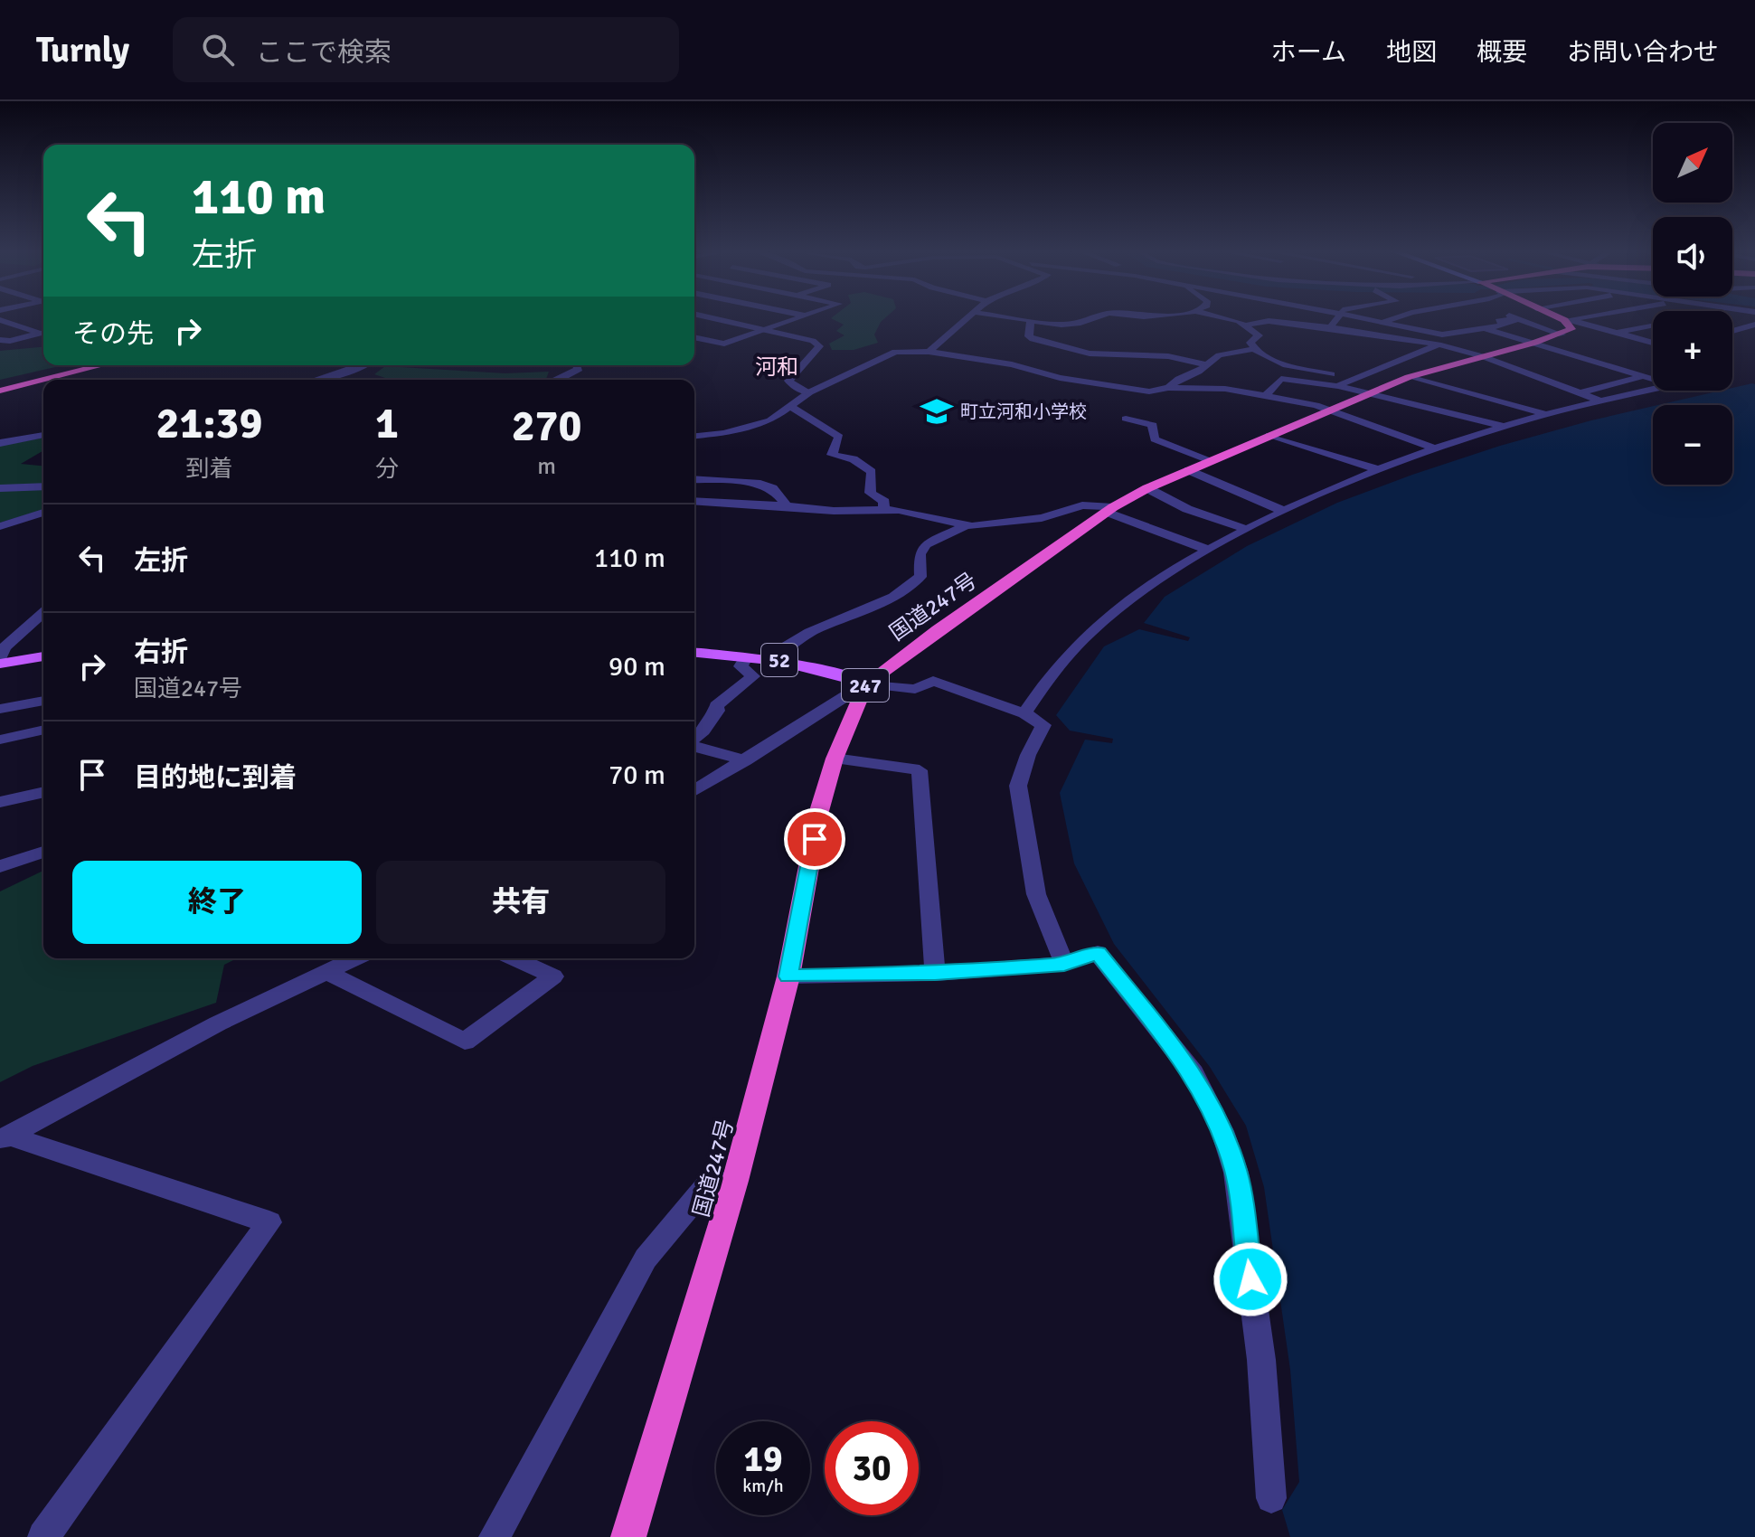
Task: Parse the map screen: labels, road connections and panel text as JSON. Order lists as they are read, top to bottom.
{
  "streets": {
    "highway": ["国道247号", "247"],
    "main road": ["52"]
  },
  "crossings": [
    ["国道247号", "52"]
  ],
  "districts": ["河和"],
  "places": {
    "school or university": ["町立河和小学校"]
  },
  "north": "top right",
  "page": {
    "header": "Turnly",
    "search": "ここで検索",
    "nav": [
      "ホーム",
      "地図",
      "概要",
      "お問い合わせ"
    ],
    "map_buttons": ["+", "−"],
    "turn": ["110 m", "左折"],
    "then": "その先",
    "eta": [
      "21:39",
      "到着",
      "1",
      "分",
      "270",
      "m"
    ],
    "list": [
      {
        "name": "左折",
        "value": "110 m"
      },
      {
        "name": "右折",
        "note": "国道247号",
        "value": "90 m"
      },
      {
        "name": "目的地に到着",
        "value": "70 m"
      }
    ],
    "buttons": ["終了", "共有"],
    "speed": "19 km/h",
    "limit": "30"
  }
}
